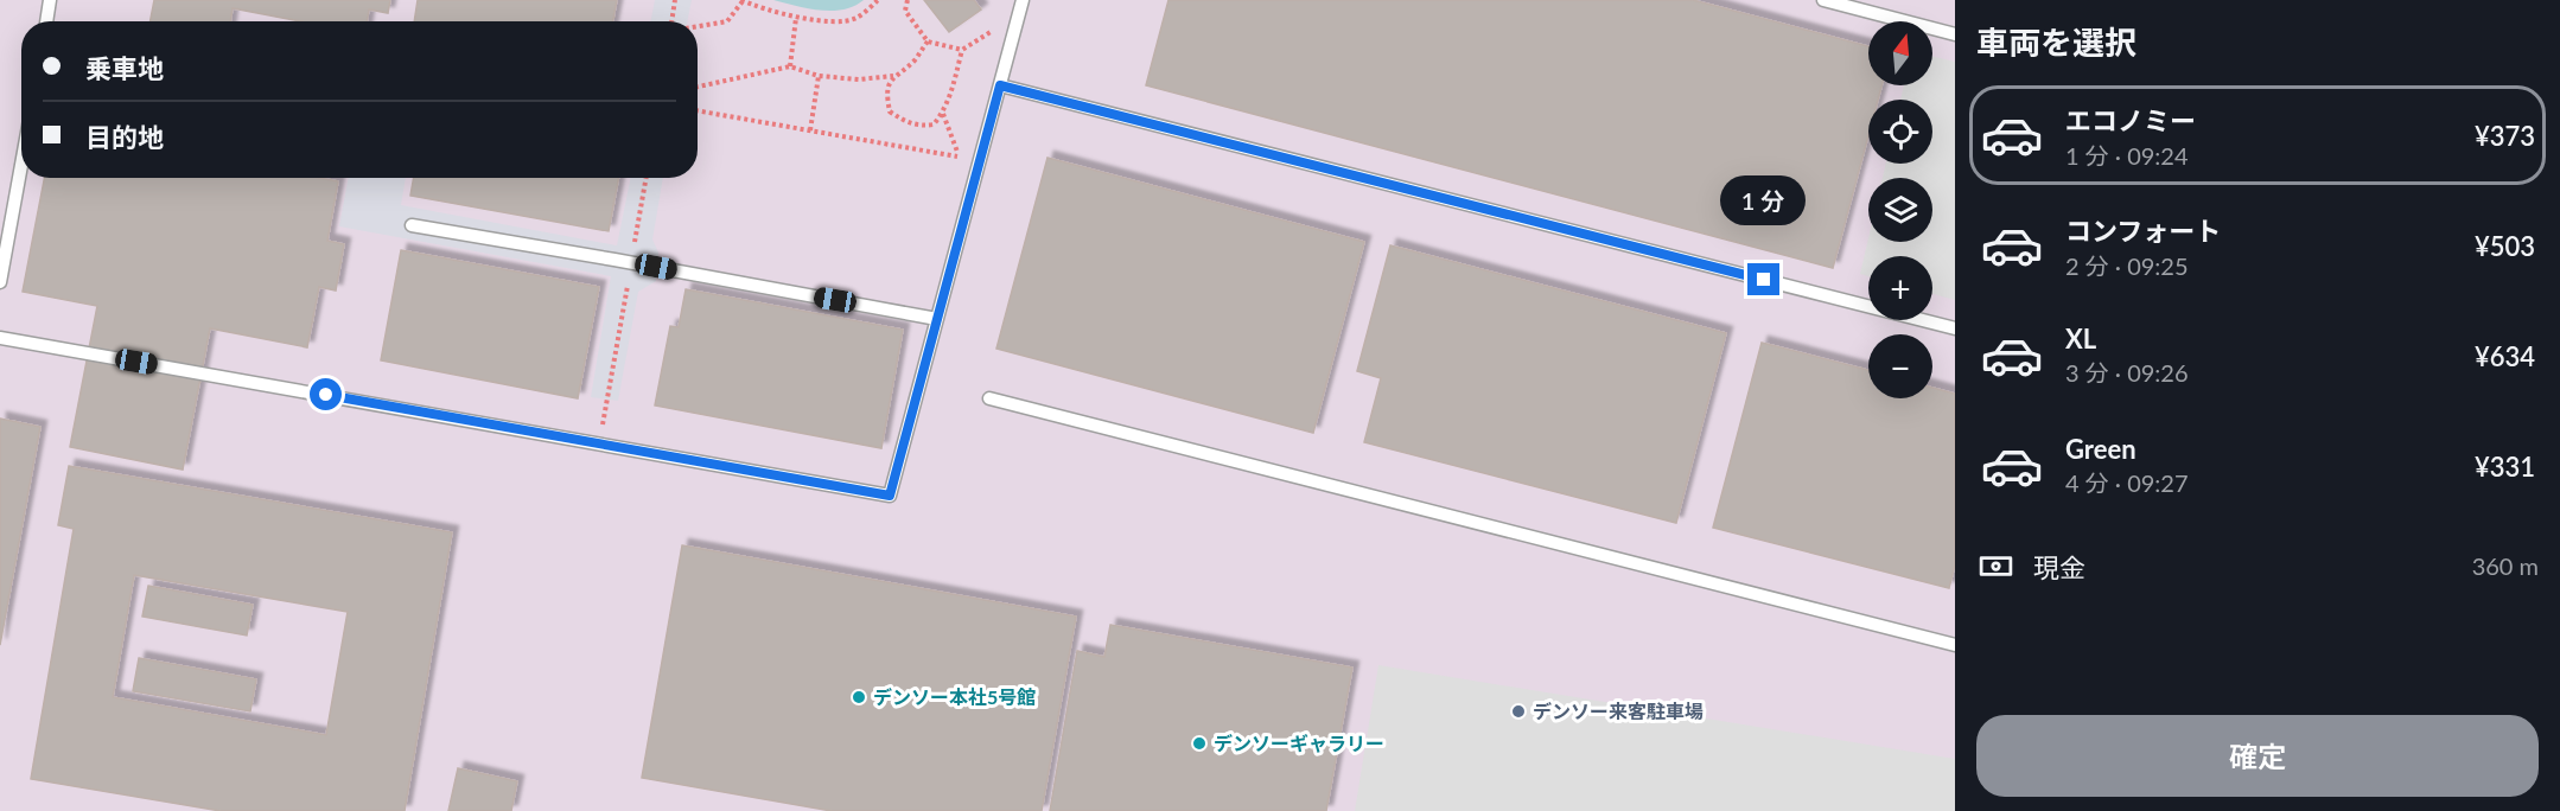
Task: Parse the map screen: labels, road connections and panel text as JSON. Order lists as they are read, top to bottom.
{
  "places": ["デンソー本社5号館", "デンソー来客駐車場", "デンソーギャラリー"],
  "north": "top",
  "page": {
    "heading": "車両を選択",
    "map_buttons": ["+", "−"],
    "banner": ["乗車地", "目的地"],
    "list": [
      {
        "name": "エコノミー",
        "note": "1 分 · 09:24",
        "value": "¥373"
      },
      {
        "name": "コンフォート",
        "note": "2 分 · 09:25",
        "value": "¥503"
      },
      {
        "name": "XL",
        "note": "3 分 · 09:26",
        "value": "¥634"
      },
      {
        "name": "Green",
        "note": "4 分 · 09:27",
        "value": "¥331"
      }
    ],
    "bubble": "1 分",
    "pay": ["現金", "360 m"],
    "buttons": "確定"
  }
}
